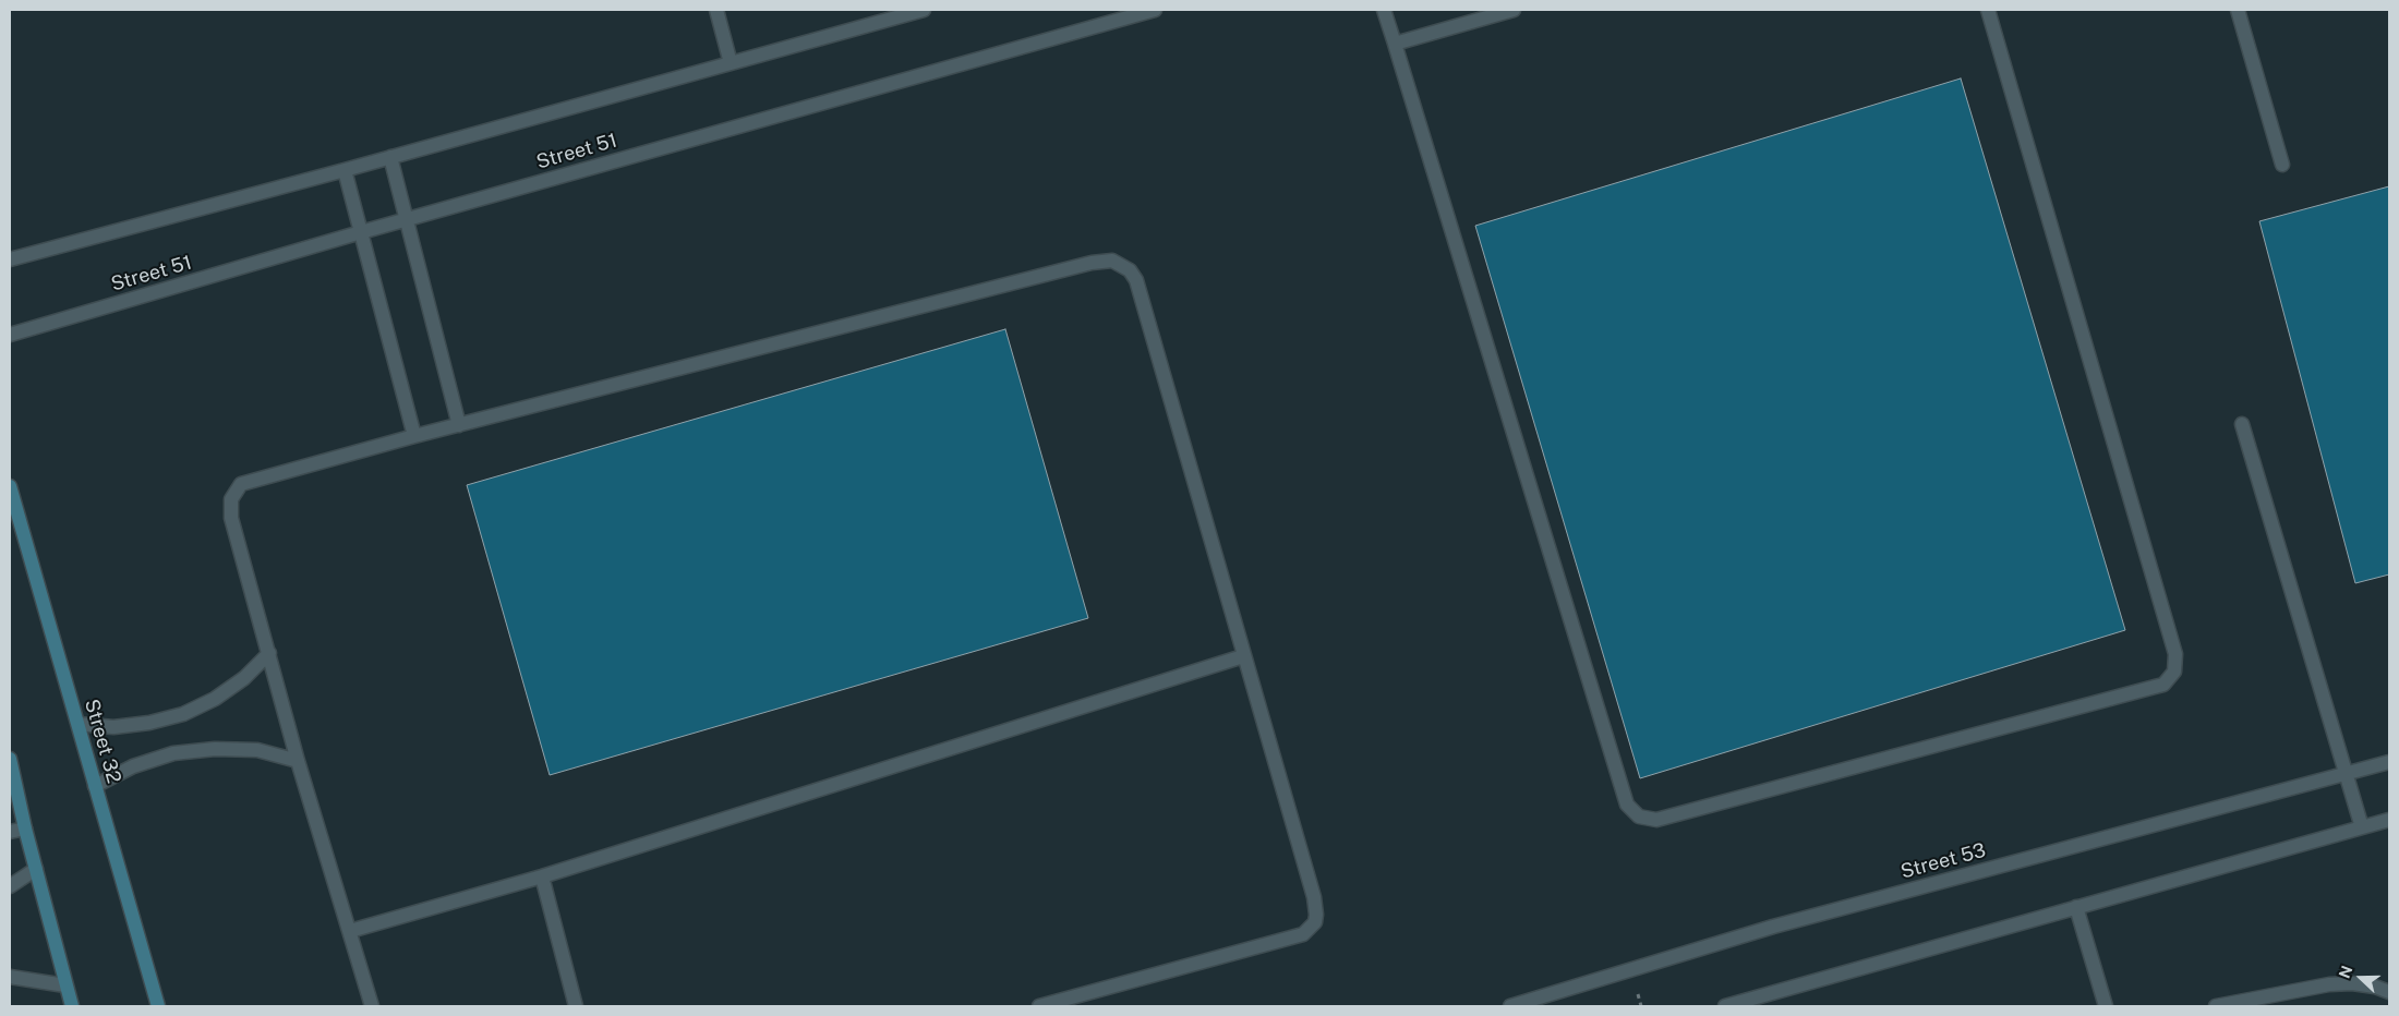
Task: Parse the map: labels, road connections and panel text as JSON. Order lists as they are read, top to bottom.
{
  "streets": {
    "main road": ["Street 32"],
    "street": ["Street 51", "Street 53"]
  },
  "north": "left"
}
